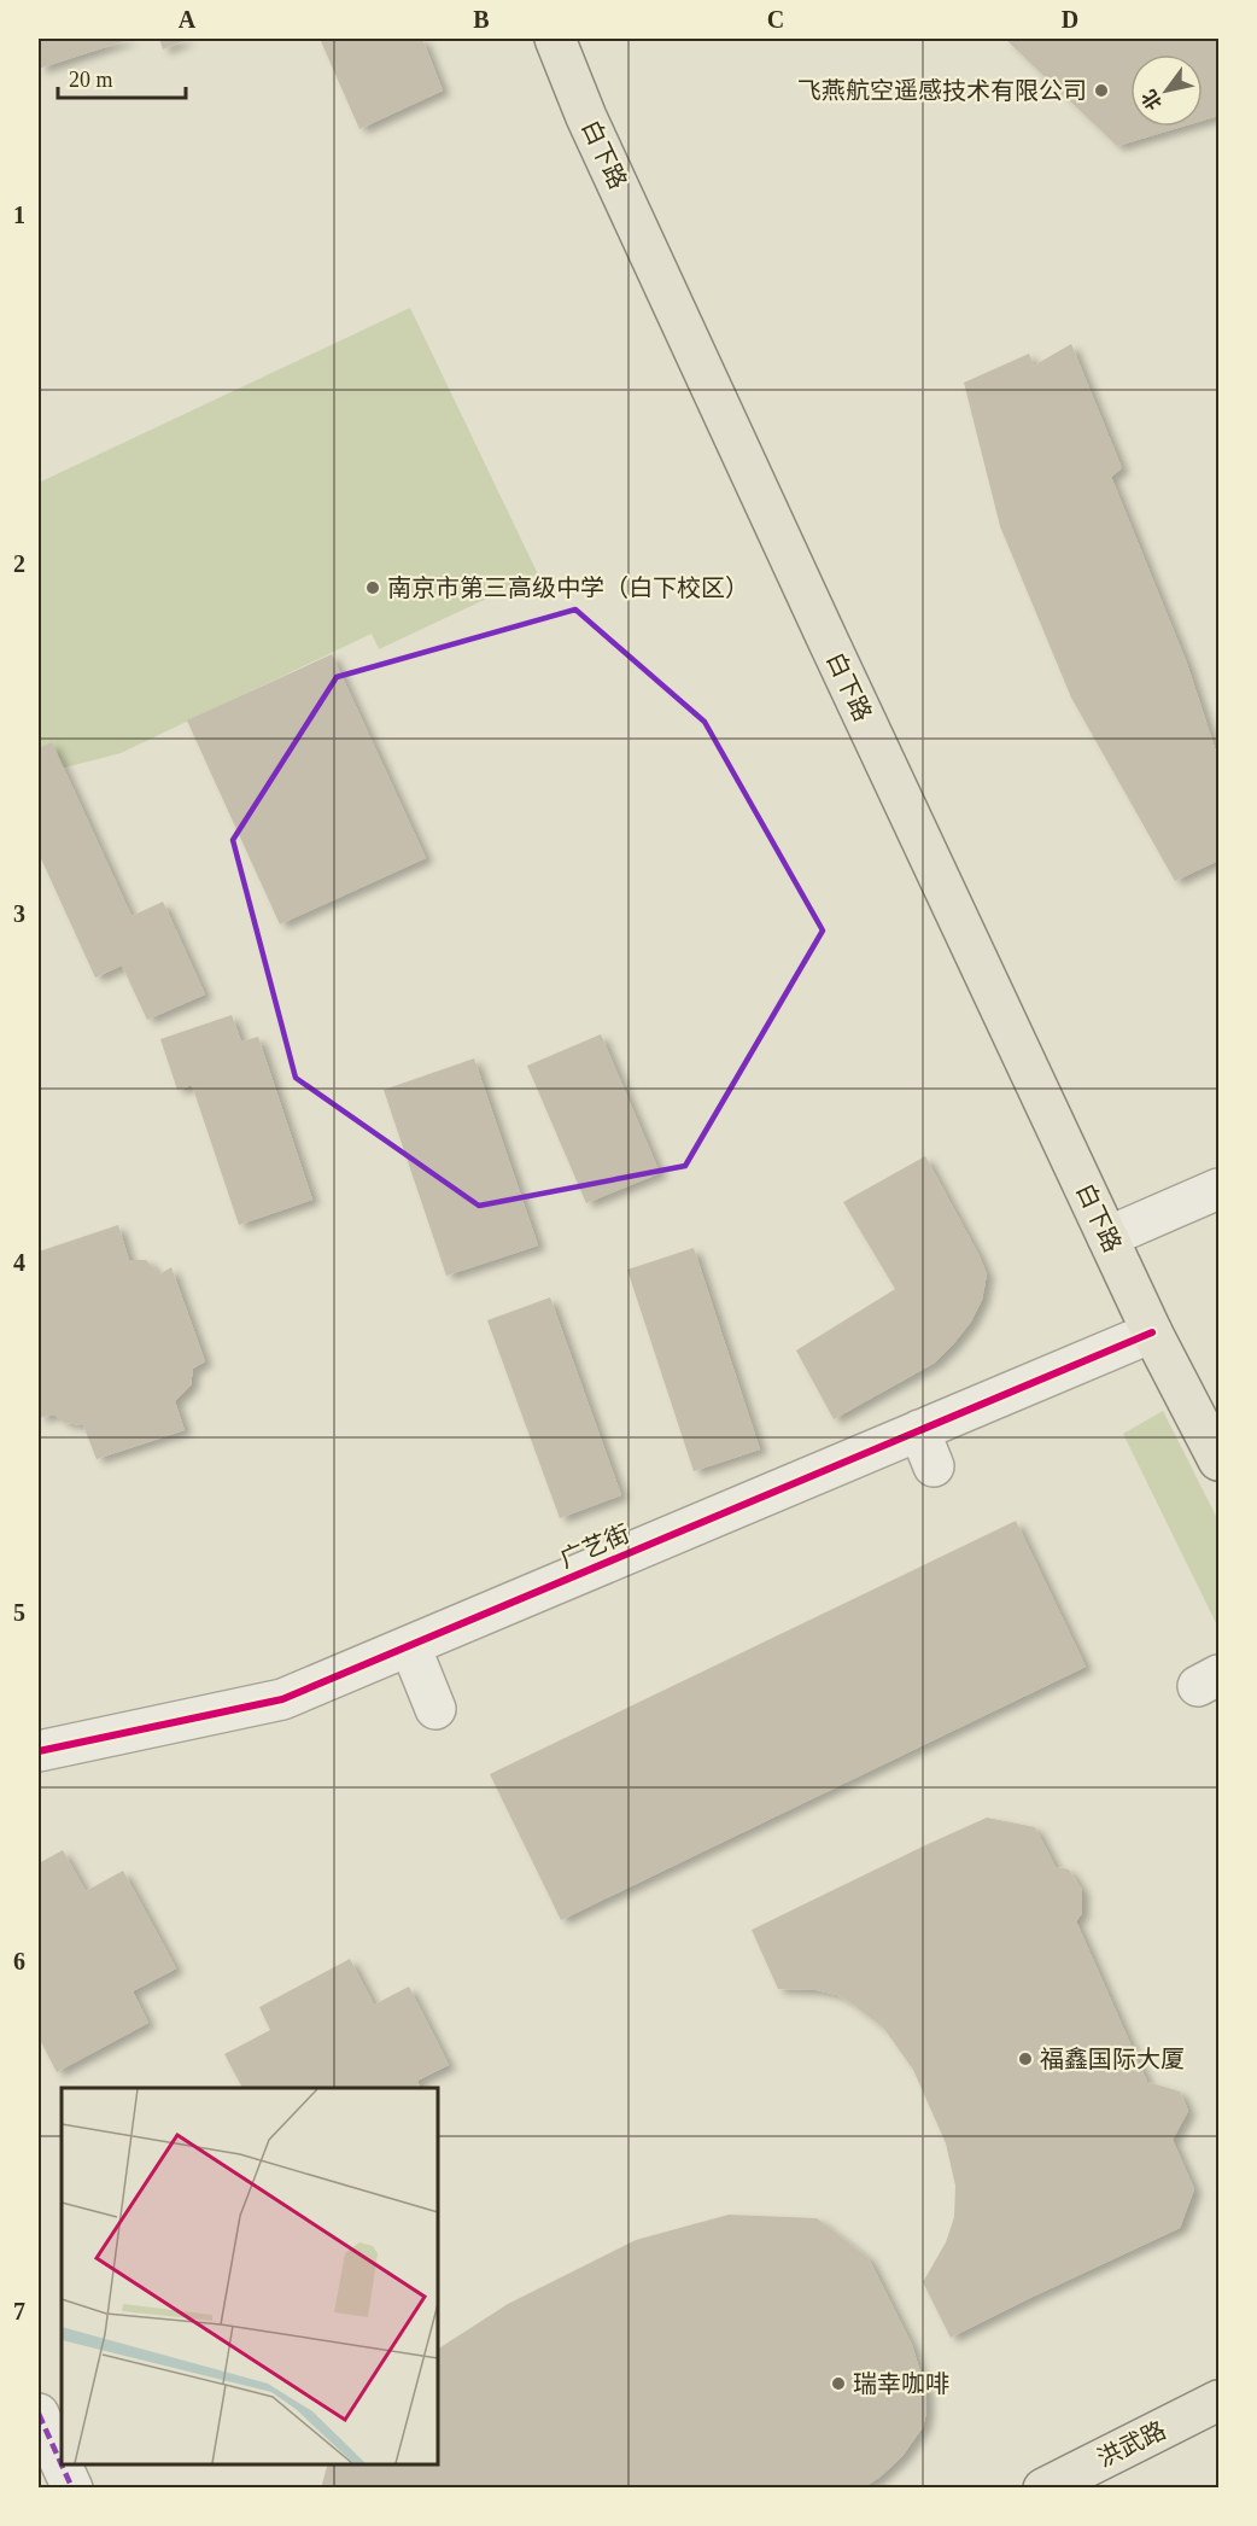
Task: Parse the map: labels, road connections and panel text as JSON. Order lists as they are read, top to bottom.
{
  "streets": {
    "main road": ["白下路", "洪武路"],
    "street": ["广艺街"]
  },
  "crossings": [
    ["白下路", "广艺街"]
  ],
  "places": [
    "飞燕航空遥感技术有限公司",
    "南京市第三高级中学（白下校区）",
    "福鑫国际大厦",
    "瑞幸咖啡"
  ],
  "scale_bar": "20 m",
  "north": "bottom left",
  "grid": {
    "columns": [
      "A",
      "B",
      "C",
      "D"
    ],
    "rows": [
      "1",
      "2",
      "3",
      "4",
      "5",
      "6",
      "7"
    ]
  }
}
